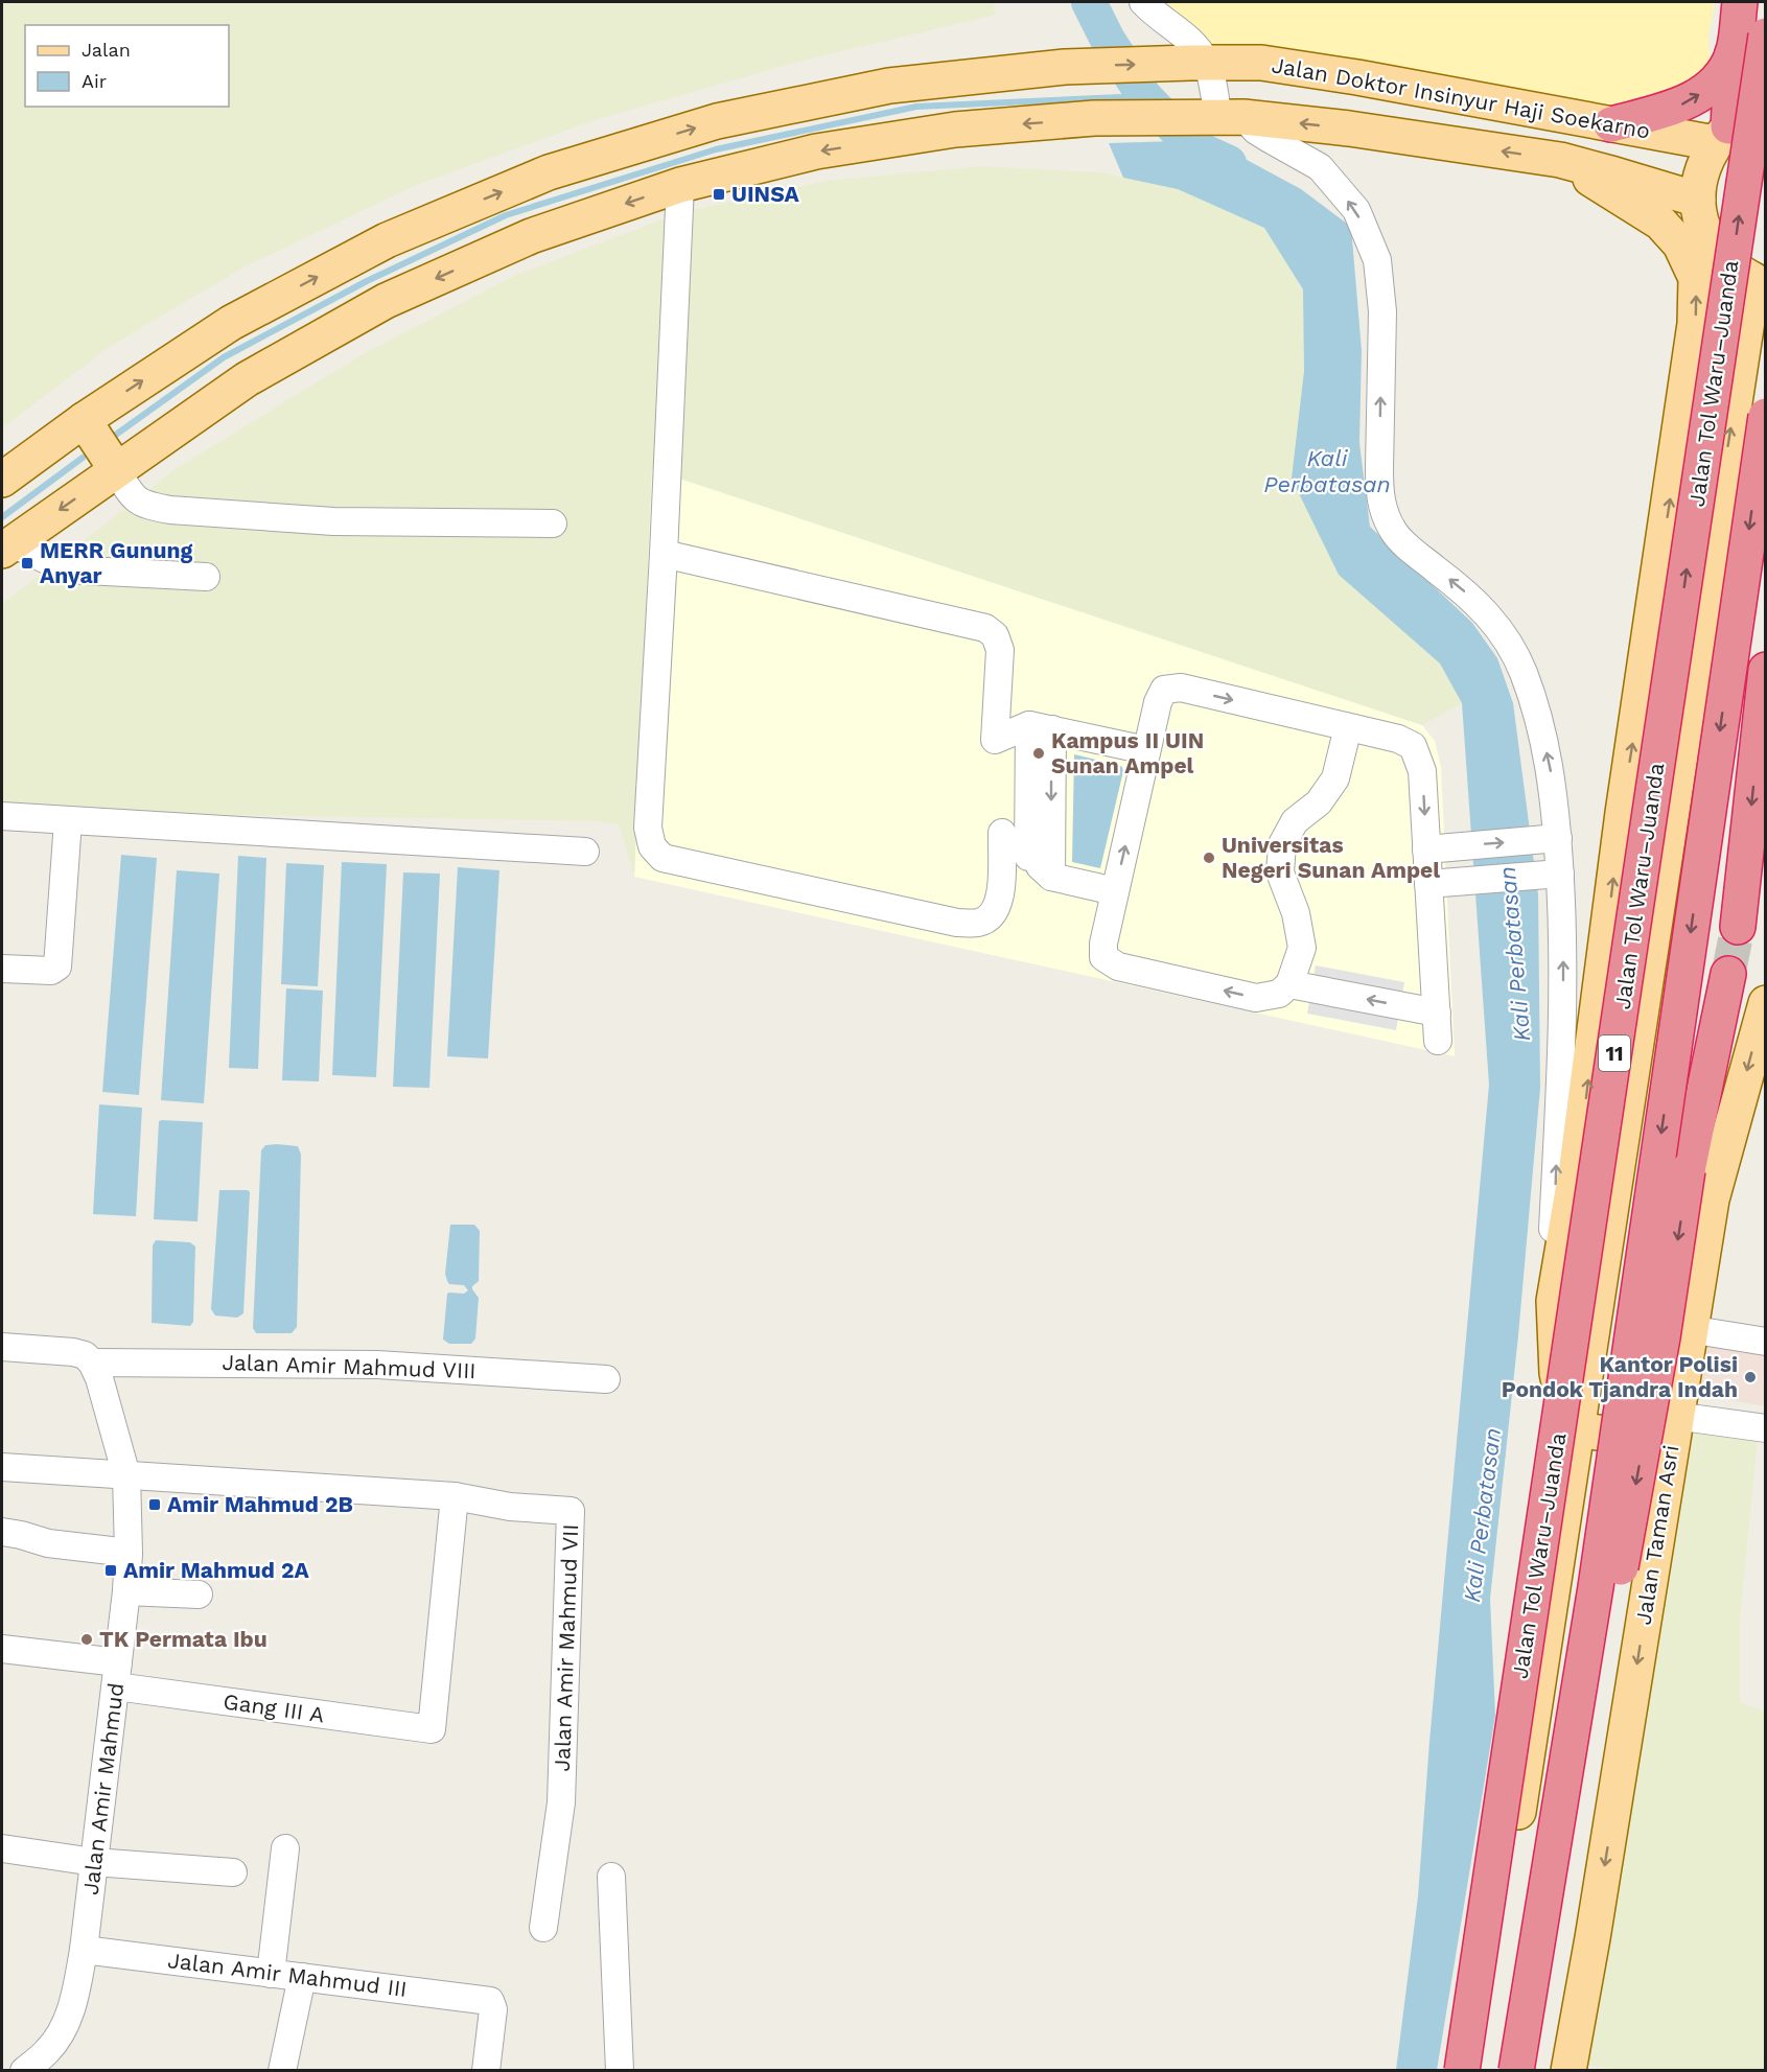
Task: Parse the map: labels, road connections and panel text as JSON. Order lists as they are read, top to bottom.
{
  "streets": {
    "highway": ["Jalan Tol Waru–Juanda", "11"],
    "main road": ["Jalan Doktor Insinyur Haji Soekarno", "Jalan Taman Asri"],
    "street": [
      "Jalan Amir Mahmud VIII",
      "Jalan Amir Mahmud VII",
      "Gang III A",
      "Jalan Amir Mahmud",
      "Jalan Amir Mahmud III"
    ]
  },
  "crossings": [
    ["Jalan Amir Mahmud VIII", "Jalan Amir Mahmud"],
    ["Jalan Amir Mahmud VII", "Gang III A"],
    ["Jalan Amir Mahmud VII", "Jalan Amir Mahmud"],
    ["Gang III A", "Jalan Amir Mahmud"],
    ["Jalan Amir Mahmud", "Jalan Amir Mahmud III"]
  ],
  "water": ["Kali Perbatasan"],
  "places": {
    "transit": [
      "UINSA",
      "MERR Gunung Anyar",
      "Amir Mahmud 2B",
      "Amir Mahmud 2A"
    ],
    "other": [
      "Kampus II UIN Sunan Ampel",
      "Universitas Negeri Sunan Ampel",
      "Kantor Polisi Pondok Tjandra Indah",
      "TK Permata Ibu"
    ]
  },
  "legend": ["Jalan", "Air"]
}
